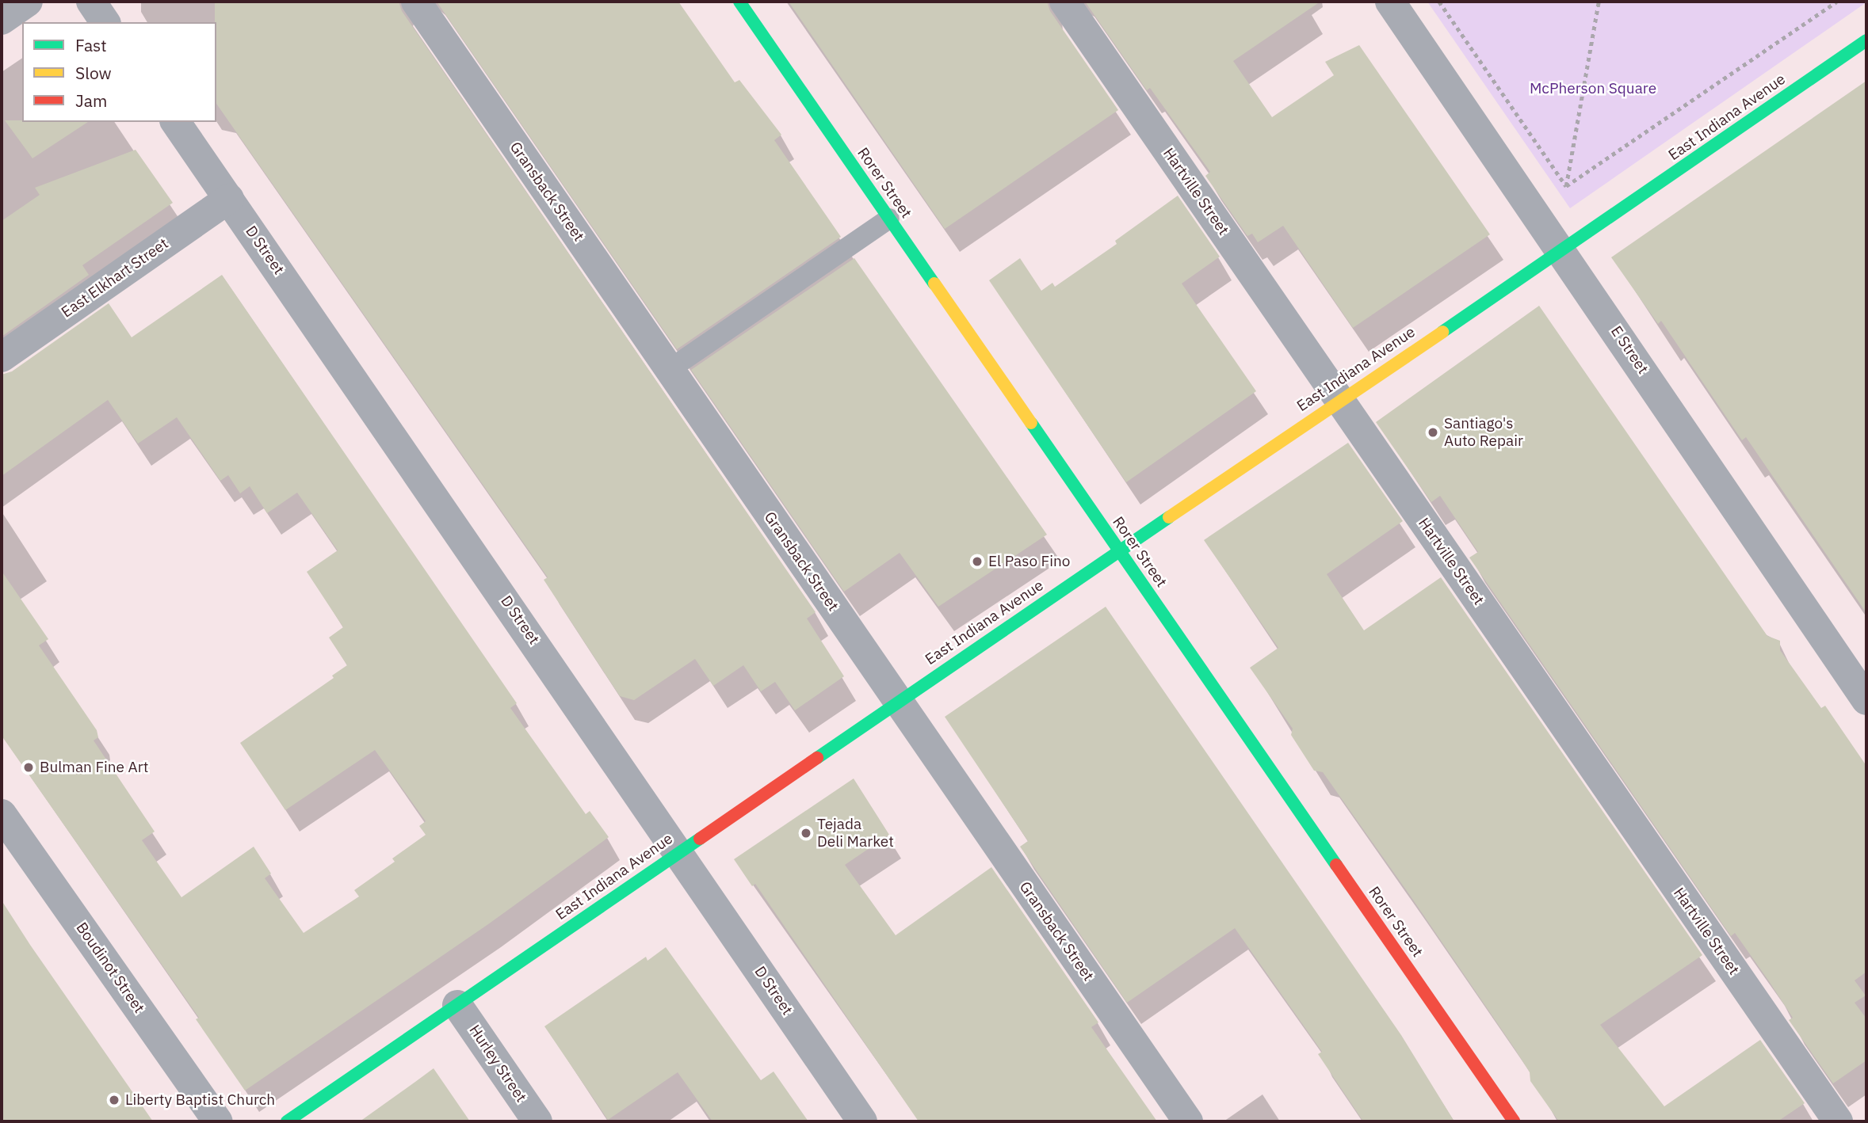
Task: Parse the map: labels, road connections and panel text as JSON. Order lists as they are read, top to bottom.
{
  "streets": {
    "street": [
      "East Indiana Avenue",
      "Rorer Street",
      "Gransback Street",
      "Hartville Street",
      "D Street",
      "East Elkhart Street",
      "E Street",
      "Boudinot Street",
      "Hurley Street"
    ]
  },
  "crossings": [
    ["East Indiana Avenue", "Rorer Street"],
    ["East Indiana Avenue", "Gransback Street"],
    ["East Indiana Avenue", "Hartville Street"],
    ["East Indiana Avenue", "D Street"],
    ["East Indiana Avenue", "E Street"],
    ["East Indiana Avenue", "Hurley Street"],
    ["D Street", "East Elkhart Street"]
  ],
  "parks": ["McPherson Square"],
  "places": [
    "Santiago's Auto Repair",
    "El Paso Fino",
    "Bulman Fine Art",
    "Tejada Deli Market",
    "Liberty Baptist Church"
  ],
  "legend": ["Fast", "Slow", "Jam"]
}
